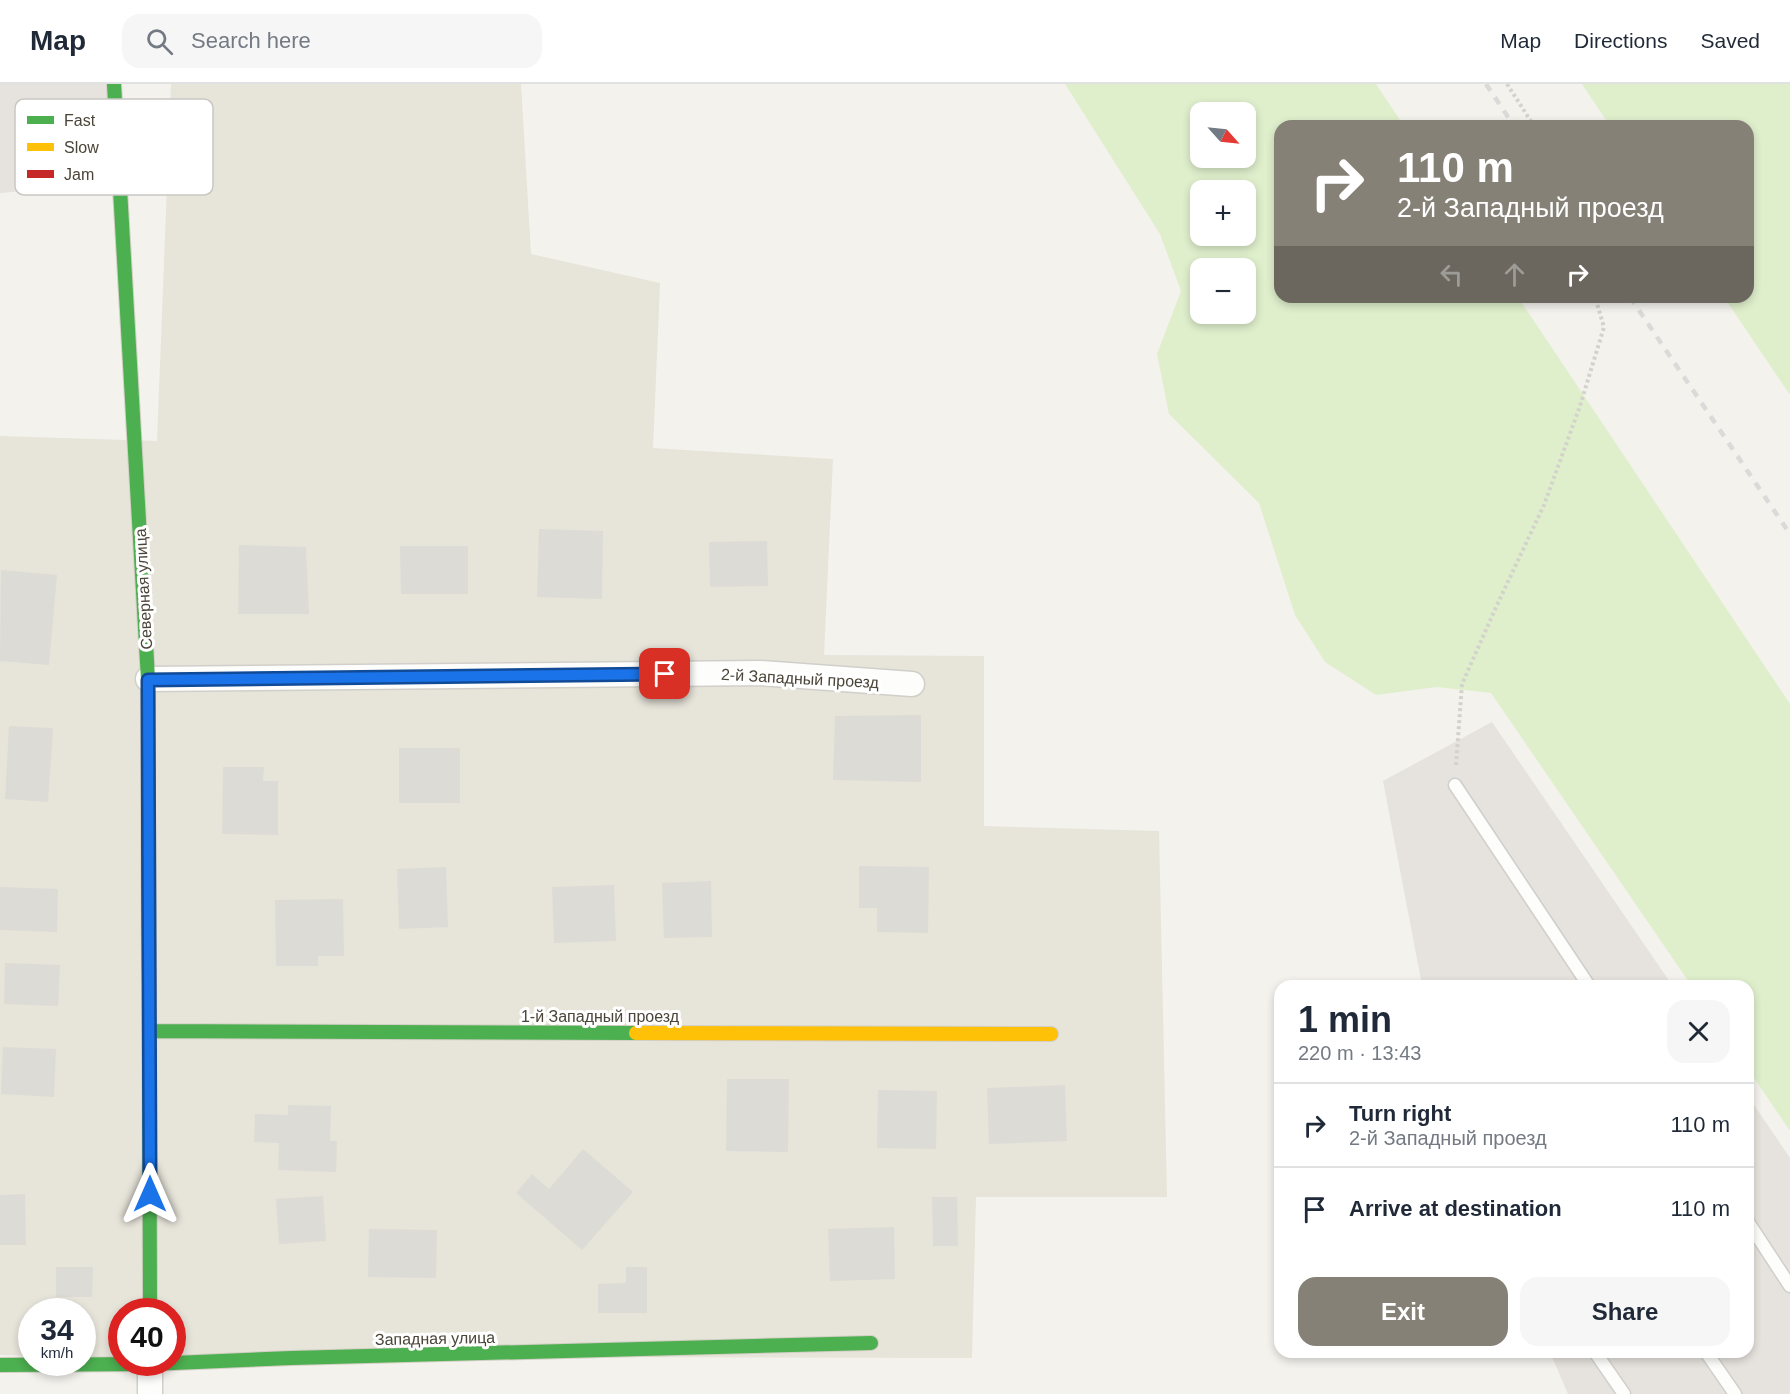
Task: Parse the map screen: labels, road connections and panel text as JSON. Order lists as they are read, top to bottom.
{
  "streets": {
    "street": [
      "Северная улица",
      "2-й Западный проезд",
      "1-й Западный проезд",
      "Западная улица"
    ]
  },
  "crossings": [
    ["Северная улица", "2-й Западный проезд"],
    ["Северная улица", "1-й Западный проезд"]
  ],
  "legend": ["Fast", "Slow", "Jam"],
  "north": "bottom right",
  "page": {
    "header": "Map",
    "search": "Search here",
    "nav": ["Map", "Directions", "Saved"],
    "map_buttons": ["+", "−"],
    "turn": ["110 m", "2-й Западный проезд"],
    "heading": ["1 min", "220 m · 13:43"],
    "list": [
      {
        "name": "Turn right",
        "note": "2-й Западный проезд",
        "value": "110 m"
      },
      {
        "name": "Arrive at destination",
        "value": "110 m"
      }
    ],
    "buttons": ["Exit", "Share"],
    "speed": "34 km/h",
    "limit": "40"
  }
}
